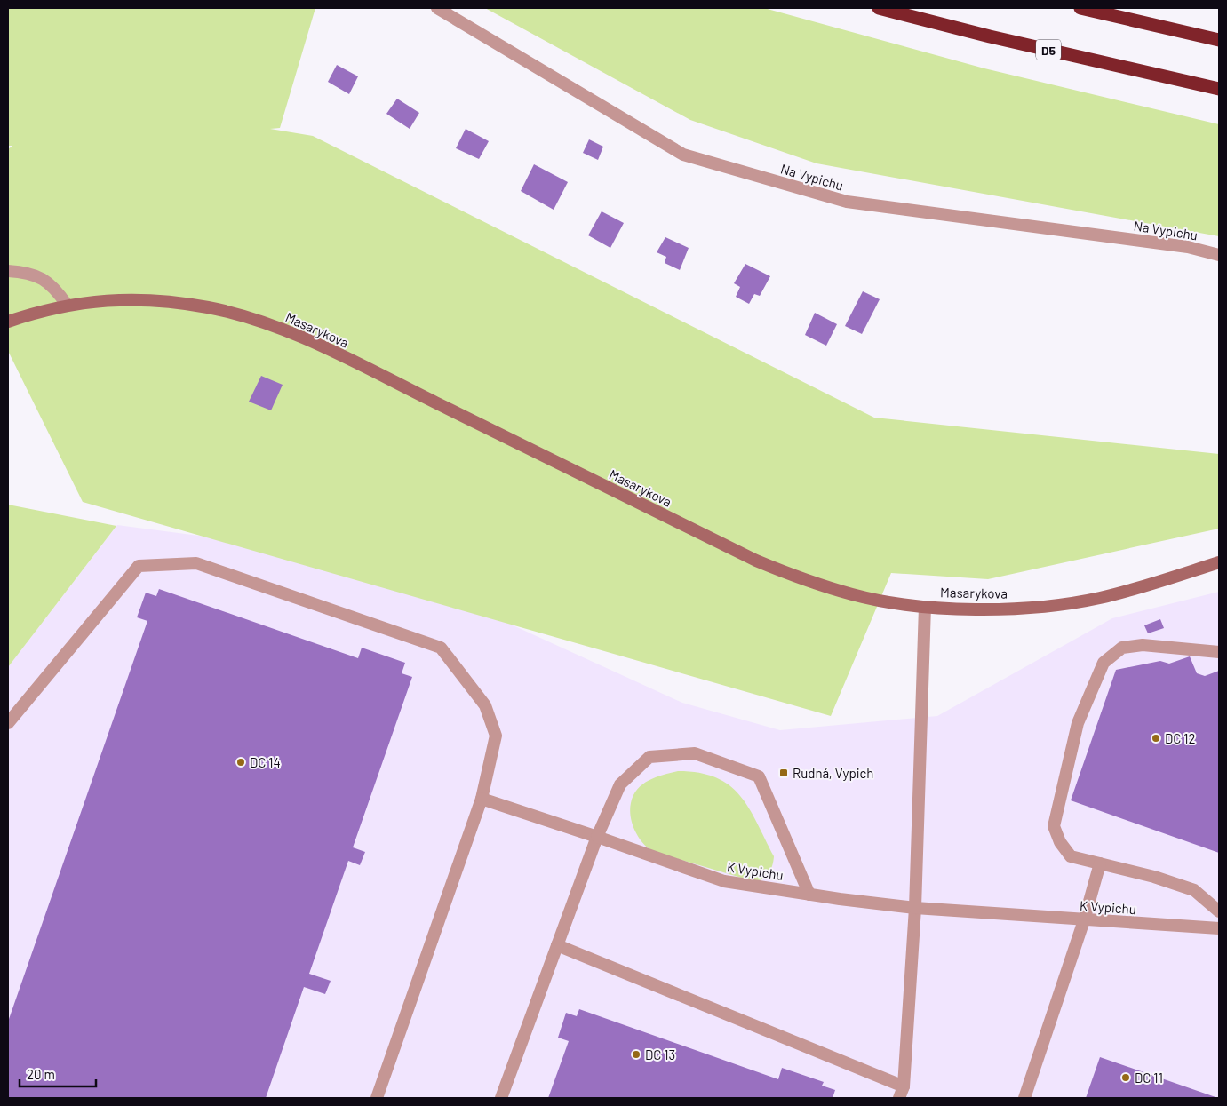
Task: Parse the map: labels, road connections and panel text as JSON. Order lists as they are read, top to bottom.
{
  "streets": {
    "highway": ["D5"],
    "main road": ["Masarykova"],
    "street": ["Na Vypichu", "K Vypichu"]
  },
  "places": {
    "other": [
      "DC 12",
      "DC 14",
      "DC 13",
      "DC 11"
    ],
    "transit": ["Rudná, Vypich"]
  },
  "scale_bar": "20 m"
}
